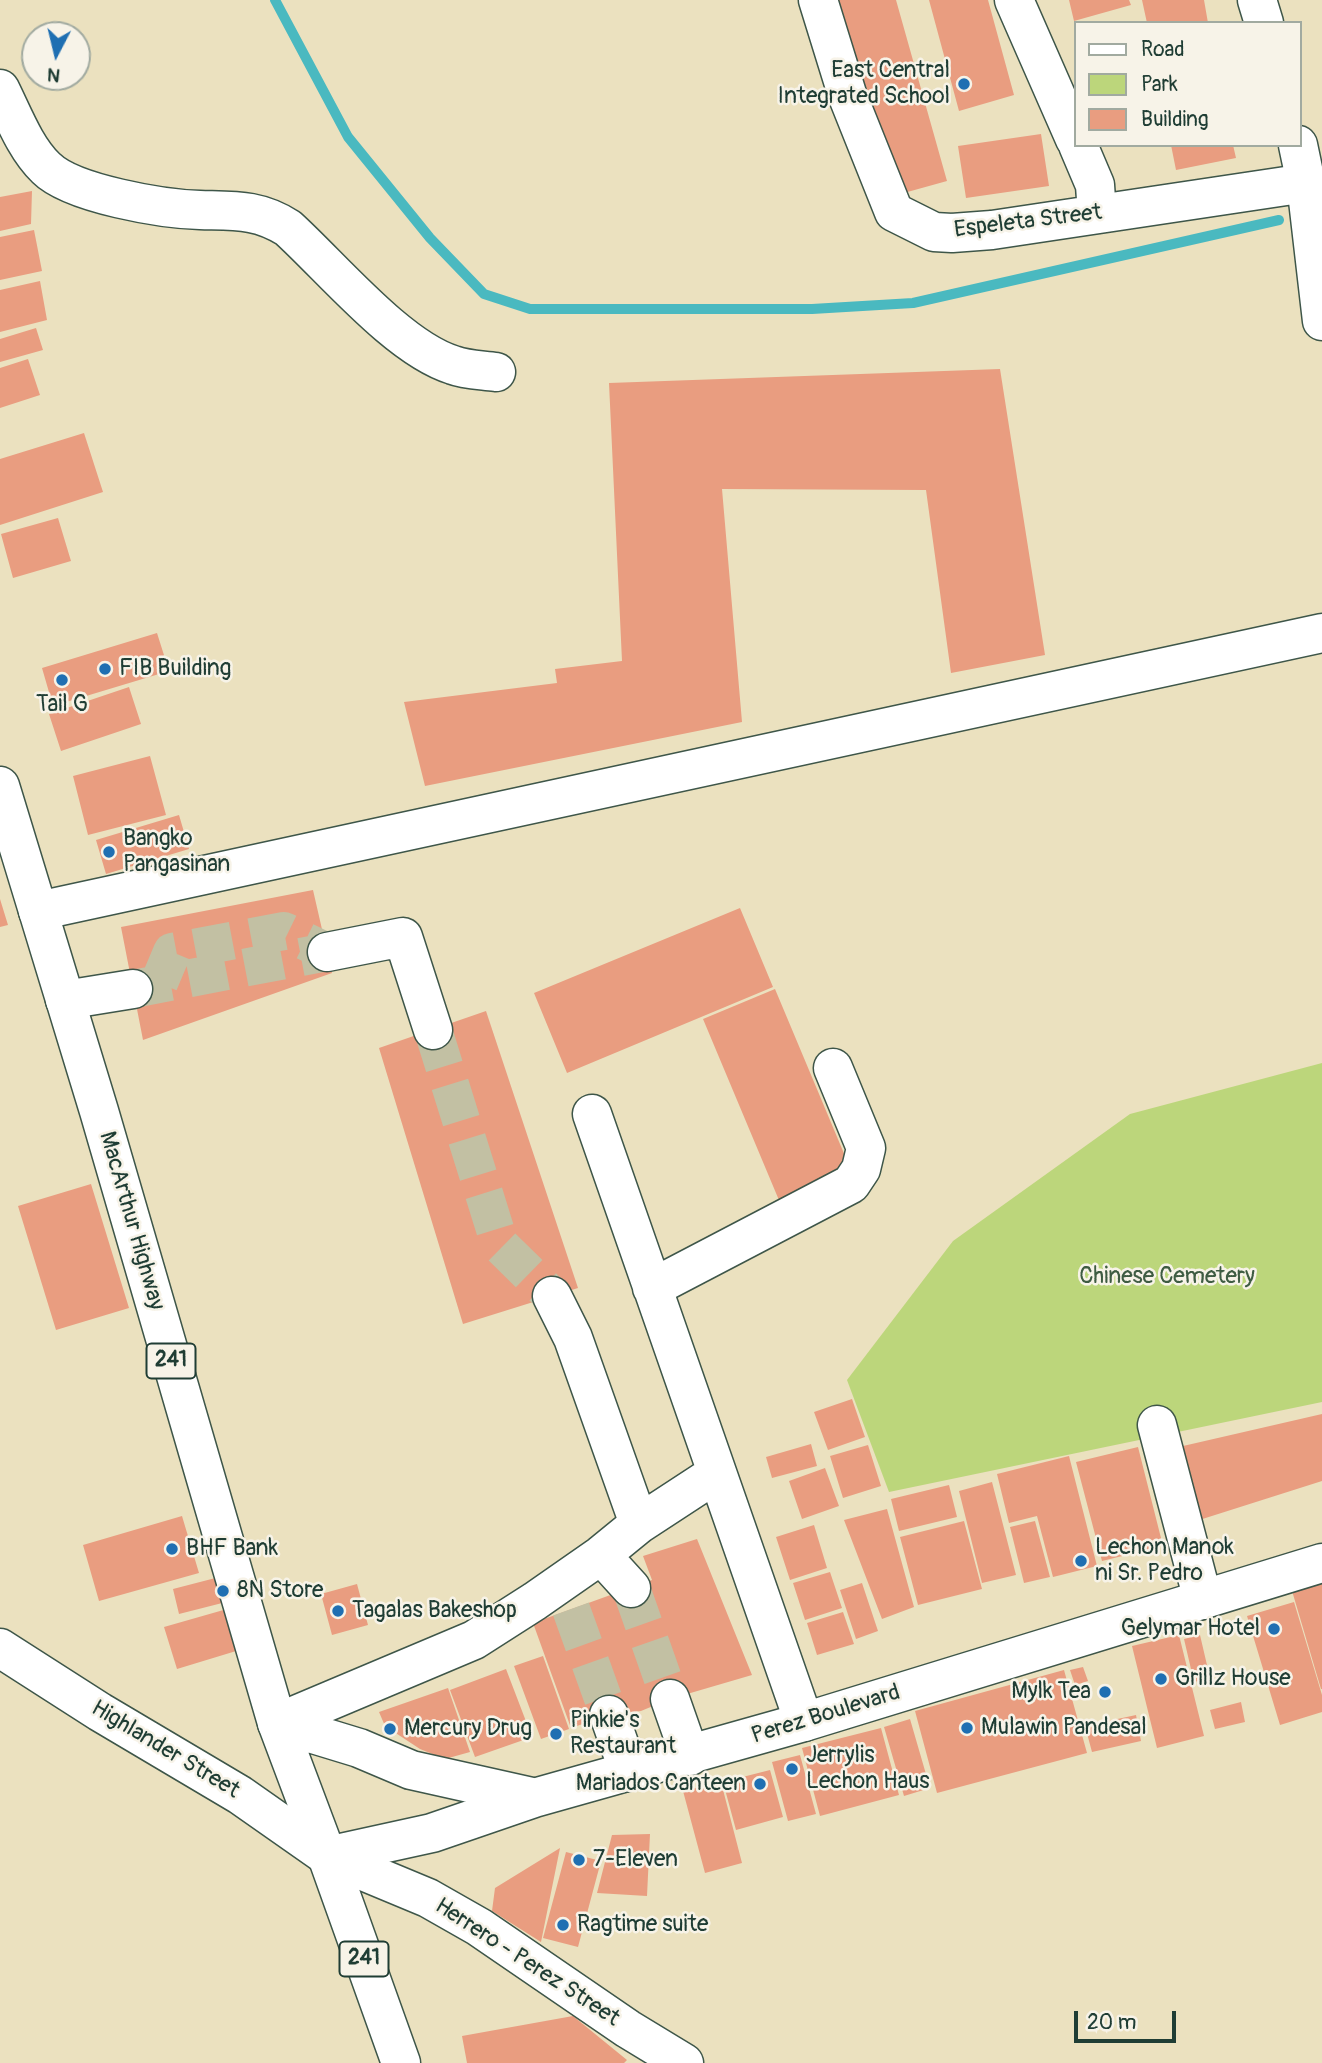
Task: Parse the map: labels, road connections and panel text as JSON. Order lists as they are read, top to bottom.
{
  "streets": {
    "street": [
      "Espeleta Street",
      "MacArthur Highway",
      "241",
      "Perez Boulevard",
      "Highlander Street",
      "Herrero - Perez Street"
    ]
  },
  "crossings": [
    ["MacArthur Highway", "241"],
    ["MacArthur Highway", "Perez Boulevard"],
    ["MacArthur Highway", "Highlander Street"],
    ["MacArthur Highway", "Herrero - Perez Street"],
    ["241", "Perez Boulevard"],
    ["241", "Highlander Street"],
    ["241", "Herrero - Perez Street"],
    ["Perez Boulevard", "Highlander Street"],
    ["Perez Boulevard", "Herrero - Perez Street"],
    ["Highlander Street", "Herrero - Perez Street"]
  ],
  "parks": ["Chinese Cemetery"],
  "places": [
    "East Central Integrated School",
    "FIB Building",
    "Tail G",
    "Bangko Pangasinan",
    "BHF Bank",
    "Lechon Manok ni Sr. Pedro",
    "8N Store",
    "Tagalas Bakeshop",
    "Gelymar Hotel",
    "Grillz House",
    "Mylk Tea",
    "Mulawin Pandesal",
    "Mercury Drug",
    "Pinkie's Restaurant",
    "Jerrylis Lechon Haus",
    "Mariados Canteen",
    "7-Eleven",
    "Ragtime suite"
  ],
  "legend": ["Road", "Park", "Building"],
  "scale_bar": "20 m",
  "north": "bottom"
}
